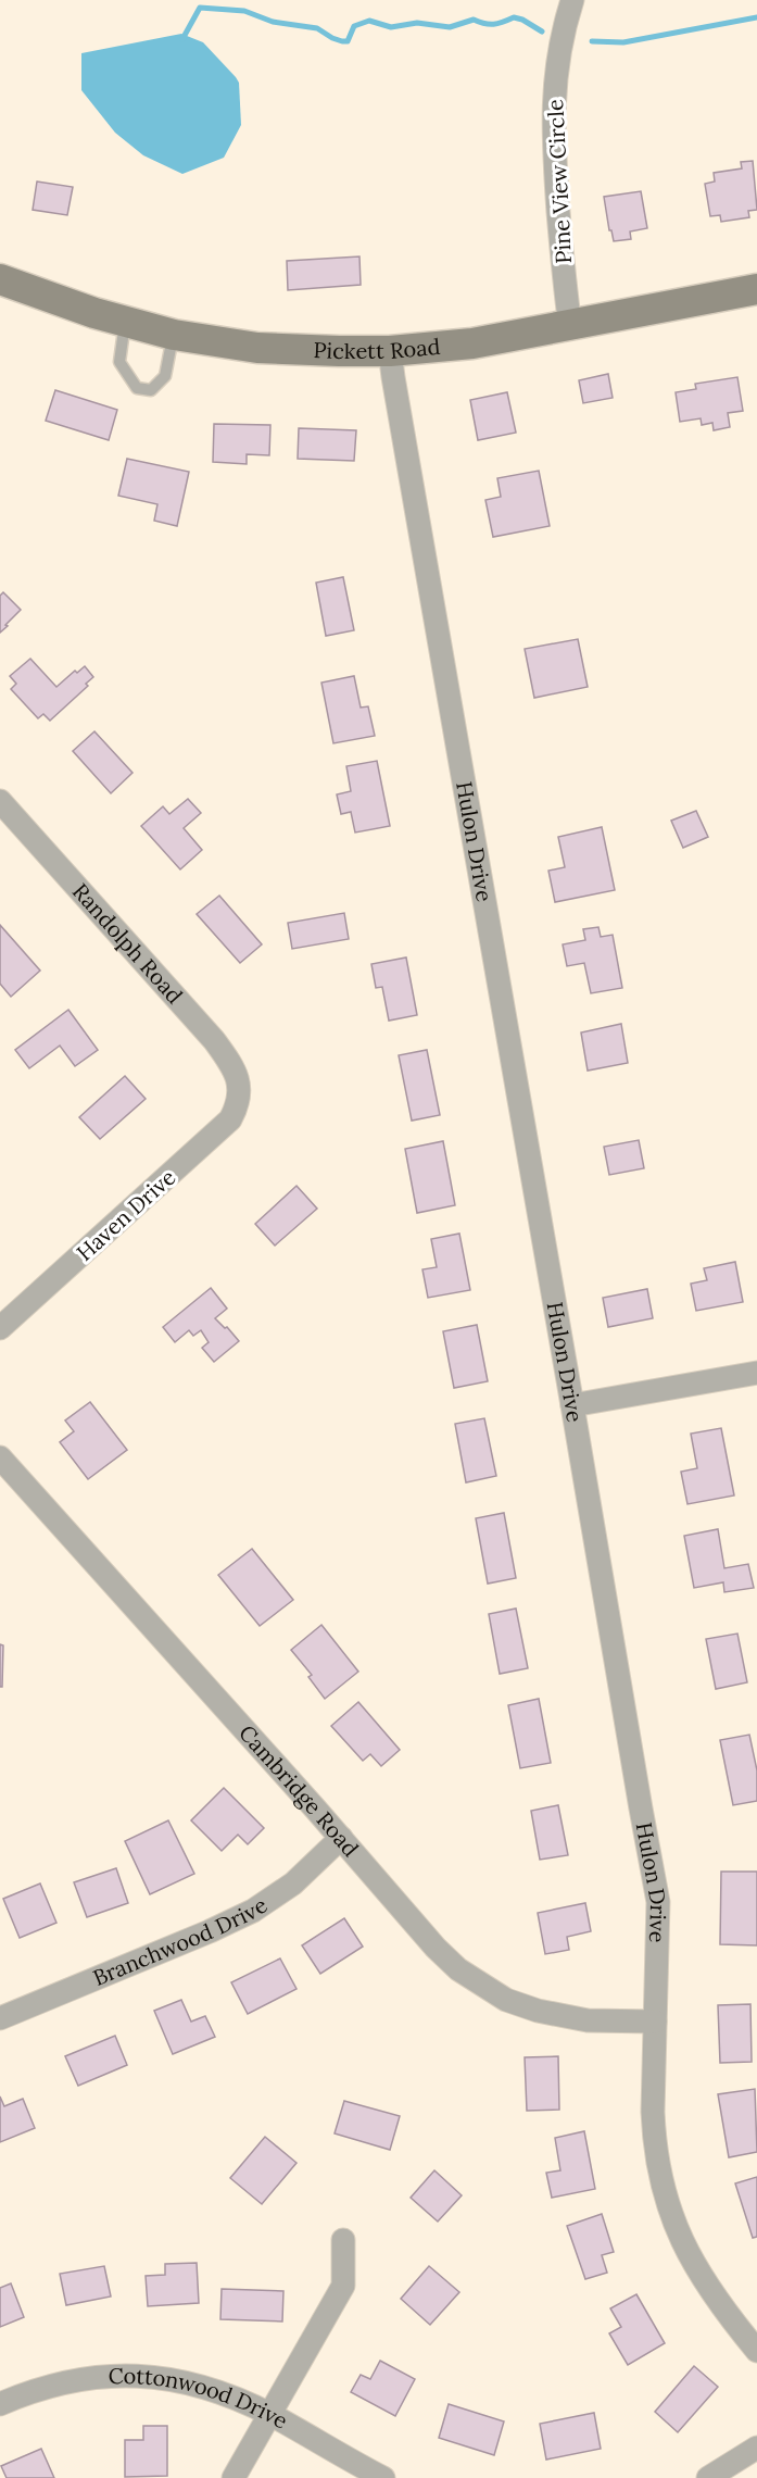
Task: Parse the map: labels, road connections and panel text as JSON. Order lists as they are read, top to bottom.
{
  "streets": {
    "street": [
      "Pine View Circle",
      "Pickett Road",
      "Hulon Drive",
      "Randolph Road",
      "Haven Drive",
      "Cambridge Road",
      "Branchwood Drive",
      "Cottonwood Drive"
    ]
  },
  "crossings": [
    ["Pine View Circle", "Pickett Road"],
    ["Pickett Road", "Hulon Drive"],
    ["Hulon Drive", "Cambridge Road"],
    ["Randolph Road", "Haven Drive"],
    ["Cambridge Road", "Branchwood Drive"]
  ]
}
